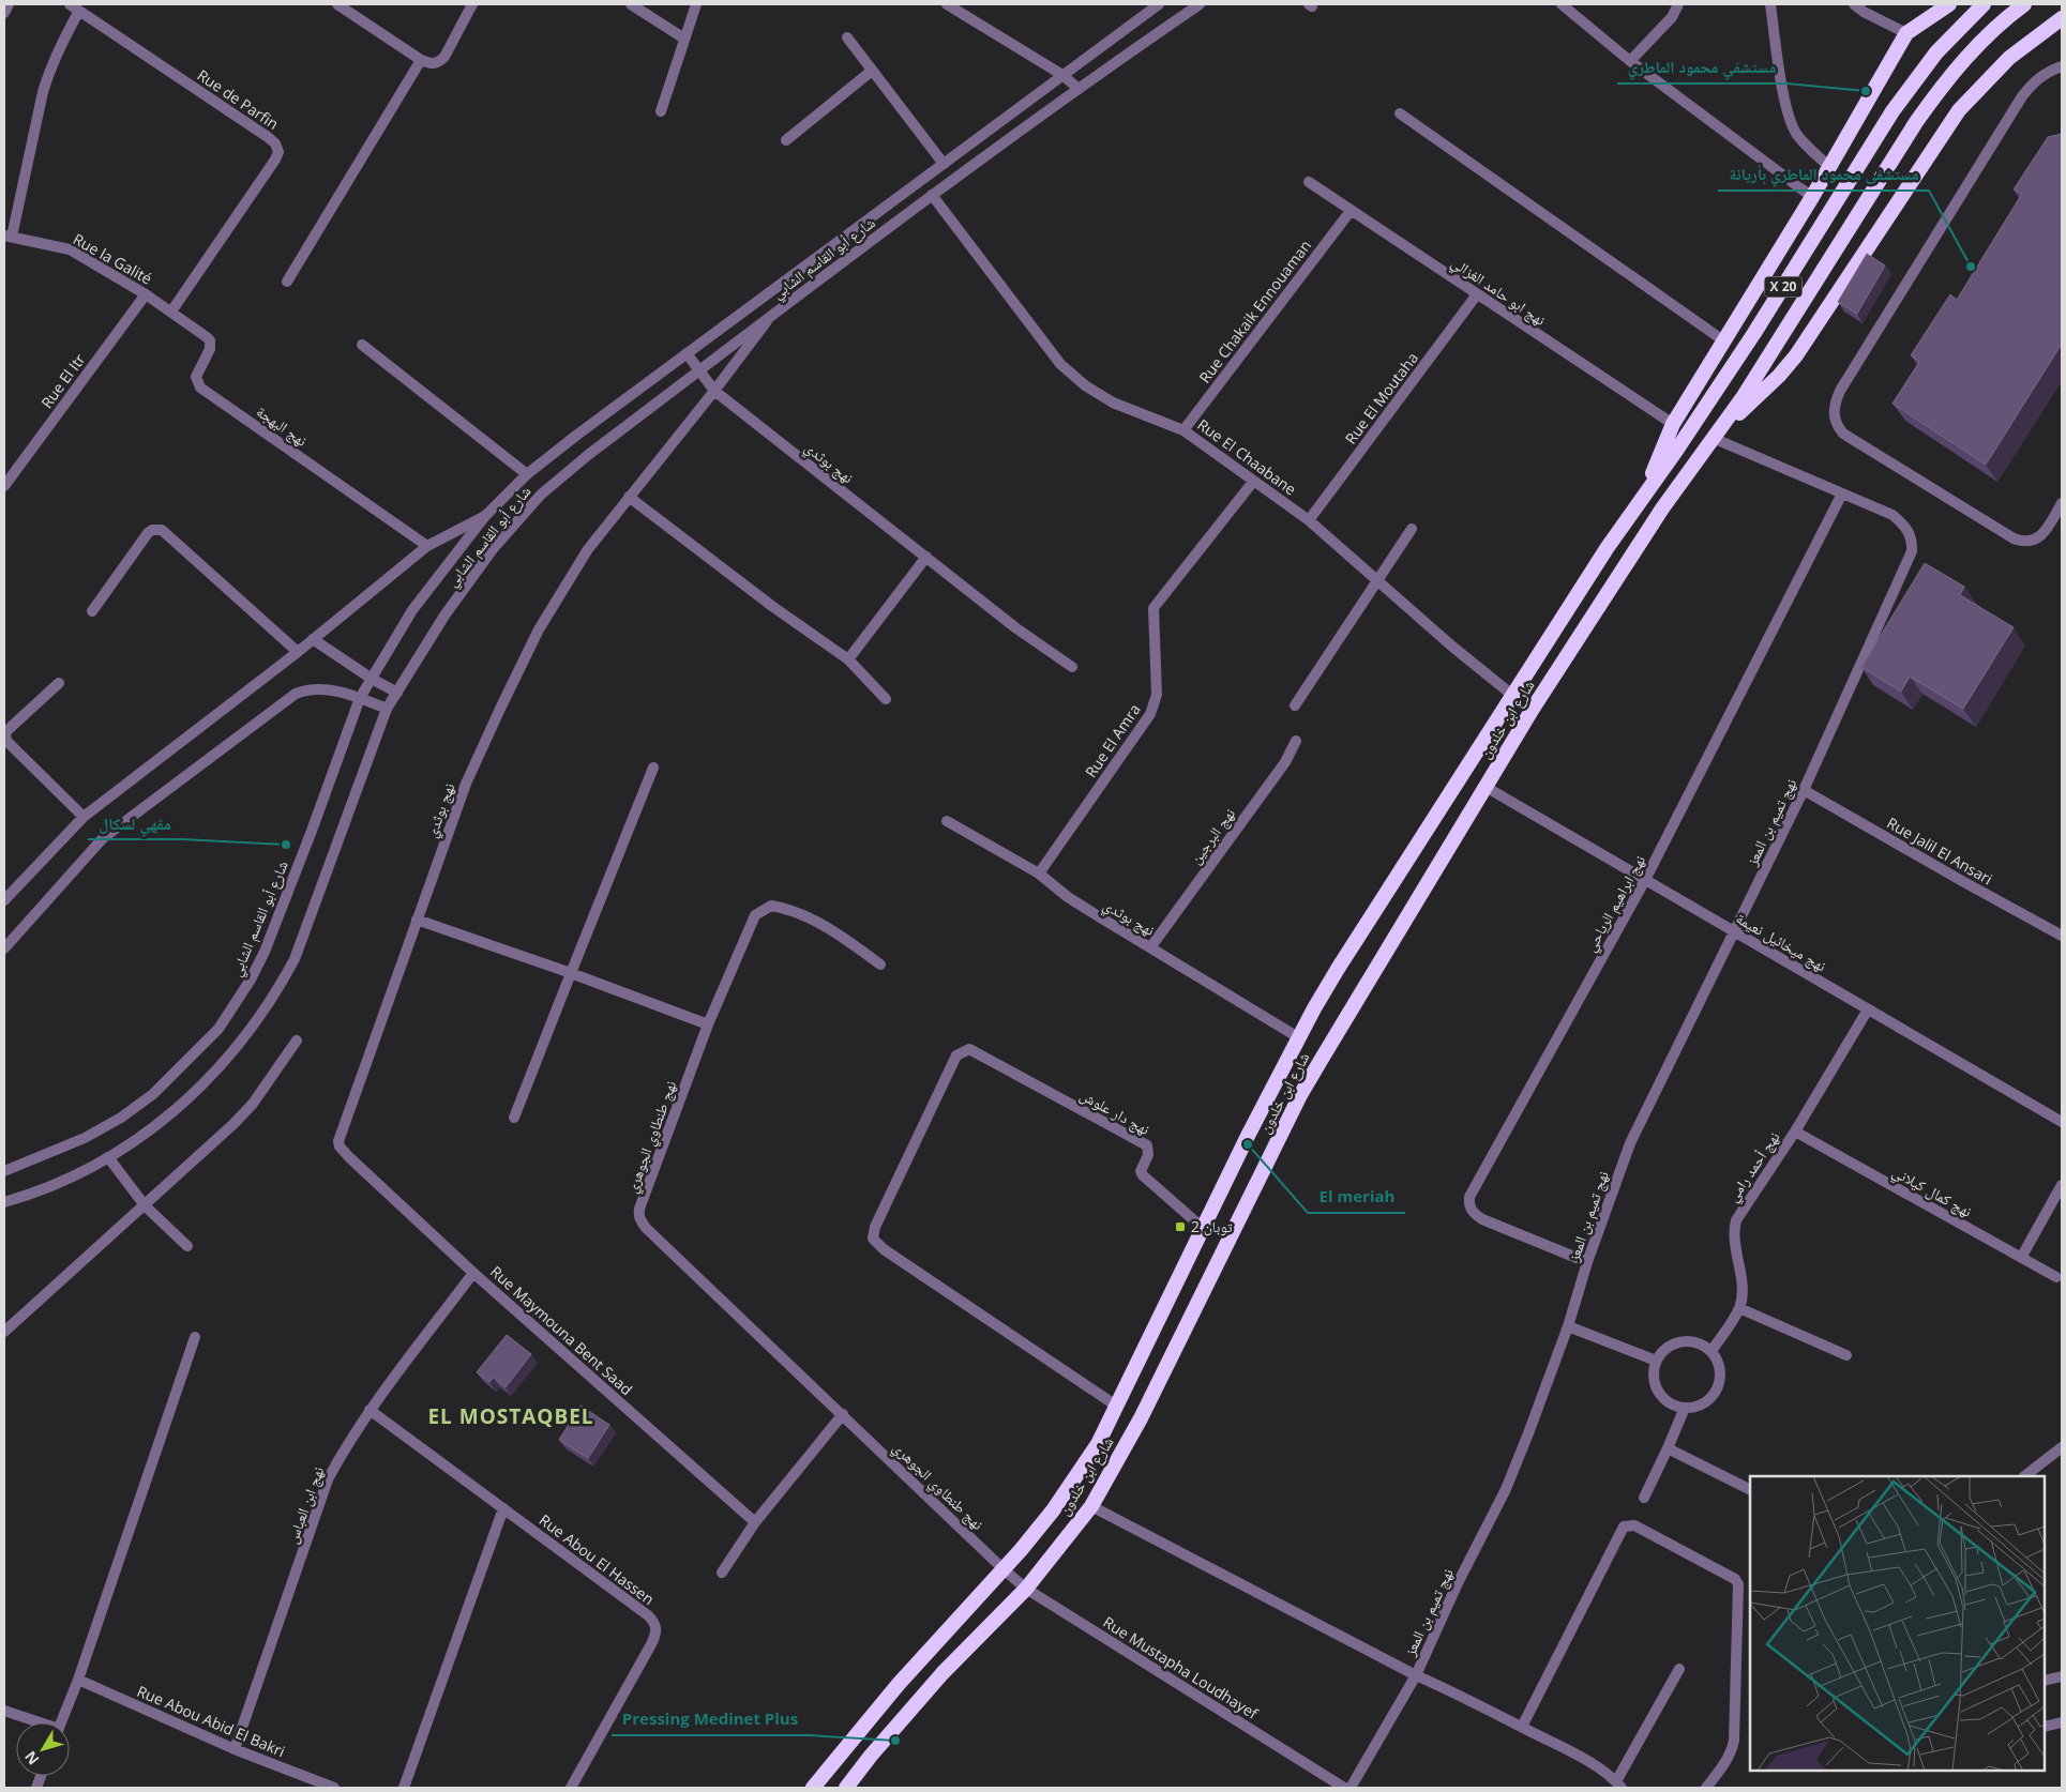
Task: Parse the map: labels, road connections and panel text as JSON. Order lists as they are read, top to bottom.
{
  "streets": {
    "highway": ["X 20", "شارع ابن خلدون"],
    "street": [
      "Rue de Parfin",
      "شارع أبو القاسم الشابي",
      "Rue la Galité",
      "نهج ابو حامد الغزالي",
      "Rue Chakaik Ennouaman",
      "Rue El Itr",
      "Rue El Moutaha",
      "نهج البهجة",
      "Rue El Chaabane",
      "نهج بوثدي",
      "Rue El Amra",
      "نهج تميم بن المعز",
      "نهج البرجين",
      "Rue Jalil El Ansari",
      "نهج ابراهيم الرياحي",
      "نهج ميخائيل نعيمة",
      "نهج دار علوش",
      "نهج طنطاوي الجوهري",
      "نهج أحمد رامي",
      "نهج كمال كيلاني",
      "Rue Maymouna Bent Saad",
      "نهج ابن العباس",
      "Rue Abou El Hassen",
      "Rue Mustapha Loudhayef",
      "Rue Abou Abid El Bakri"
    ]
  },
  "crossings": [
    ["Rue de Parfin", "Rue la Galité"],
    ["Rue de Parfin", "نهج البهجة"],
    ["شارع أبو القاسم الشابي", "Rue El Chaabane"],
    ["شارع أبو القاسم الشابي", "نهج بوثدي"],
    ["Rue la Galité", "Rue El Itr"],
    ["Rue la Galité", "نهج البهجة"],
    ["X 20", "شارع ابن خلدون"],
    ["نهج ابو حامد الغزالي", "Rue Chakaik Ennouaman"],
    ["نهج ابو حامد الغزالي", "Rue El Moutaha"],
    ["Rue Chakaik Ennouaman", "Rue El Chaabane"],
    ["Rue El Moutaha", "Rue El Chaabane"],
    ["Rue El Chaabane", "شارع ابن خلدون"],
    ["Rue El Chaabane", "Rue El Amra"],
    ["نهج بوثدي", "شارع ابن خلدون"],
    ["نهج بوثدي", "Rue El Amra"],
    ["نهج بوثدي", "نهج البرجين"],
    ["نهج بوثدي", "Rue Maymouna Bent Saad"],
    ["شارع ابن خلدون", "نهج تميم بن المعز"],
    ["شارع ابن خلدون", "نهج ميخائيل نعيمة"],
    ["شارع ابن خلدون", "نهج دار علوش"],
    ["شارع ابن خلدون", "نهج طنطاوي الجوهري"],
    ["شارع ابن خلدون", "Rue Mustapha Loudhayef"],
    ["نهج تميم بن المعز", "Rue Jalil El Ansari"],
    ["نهج تميم بن المعز", "نهج ابراهيم الرياحي"],
    ["نهج تميم بن المعز", "نهج ميخائيل نعيمة"],
    ["نهج ابراهيم الرياحي", "نهج ميخائيل نعيمة"],
    ["نهج ميخائيل نعيمة", "نهج أحمد رامي"],
    ["نهج طنطاوي الجوهري", "Rue Mustapha Loudhayef"],
    ["نهج أحمد رامي", "نهج كمال كيلاني"],
    ["Rue Maymouna Bent Saad", "نهج ابن العباس"],
    ["نهج ابن العباس", "Rue Abou El Hassen"],
    ["نهج ابن العباس", "Rue Abou Abid El Bakri"]
  ],
  "districts": ["EL MOSTAQBEL"],
  "places": {
    "other": [
      "مستشفي محمود الماطري",
      "مستشفى محمود الماطري بأريانة",
      "مقهي لسكال",
      "El meriah",
      "Pressing Medinet Plus"
    ],
    "transit": ["توبان 2"]
  },
  "north": "bottom left"
}
